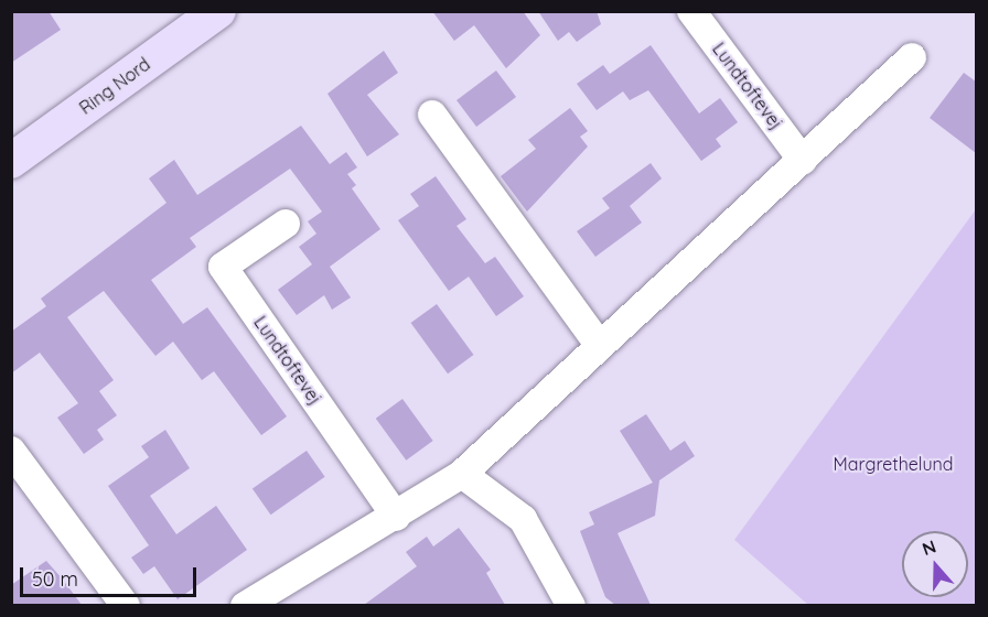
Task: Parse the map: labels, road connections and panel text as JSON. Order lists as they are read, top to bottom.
{
  "streets": {
    "main road": ["Ring Nord"],
    "street": ["Lundtoftevej"]
  },
  "parks": ["Margrethelund"],
  "scale_bar": "50 m",
  "north": "top"
}
